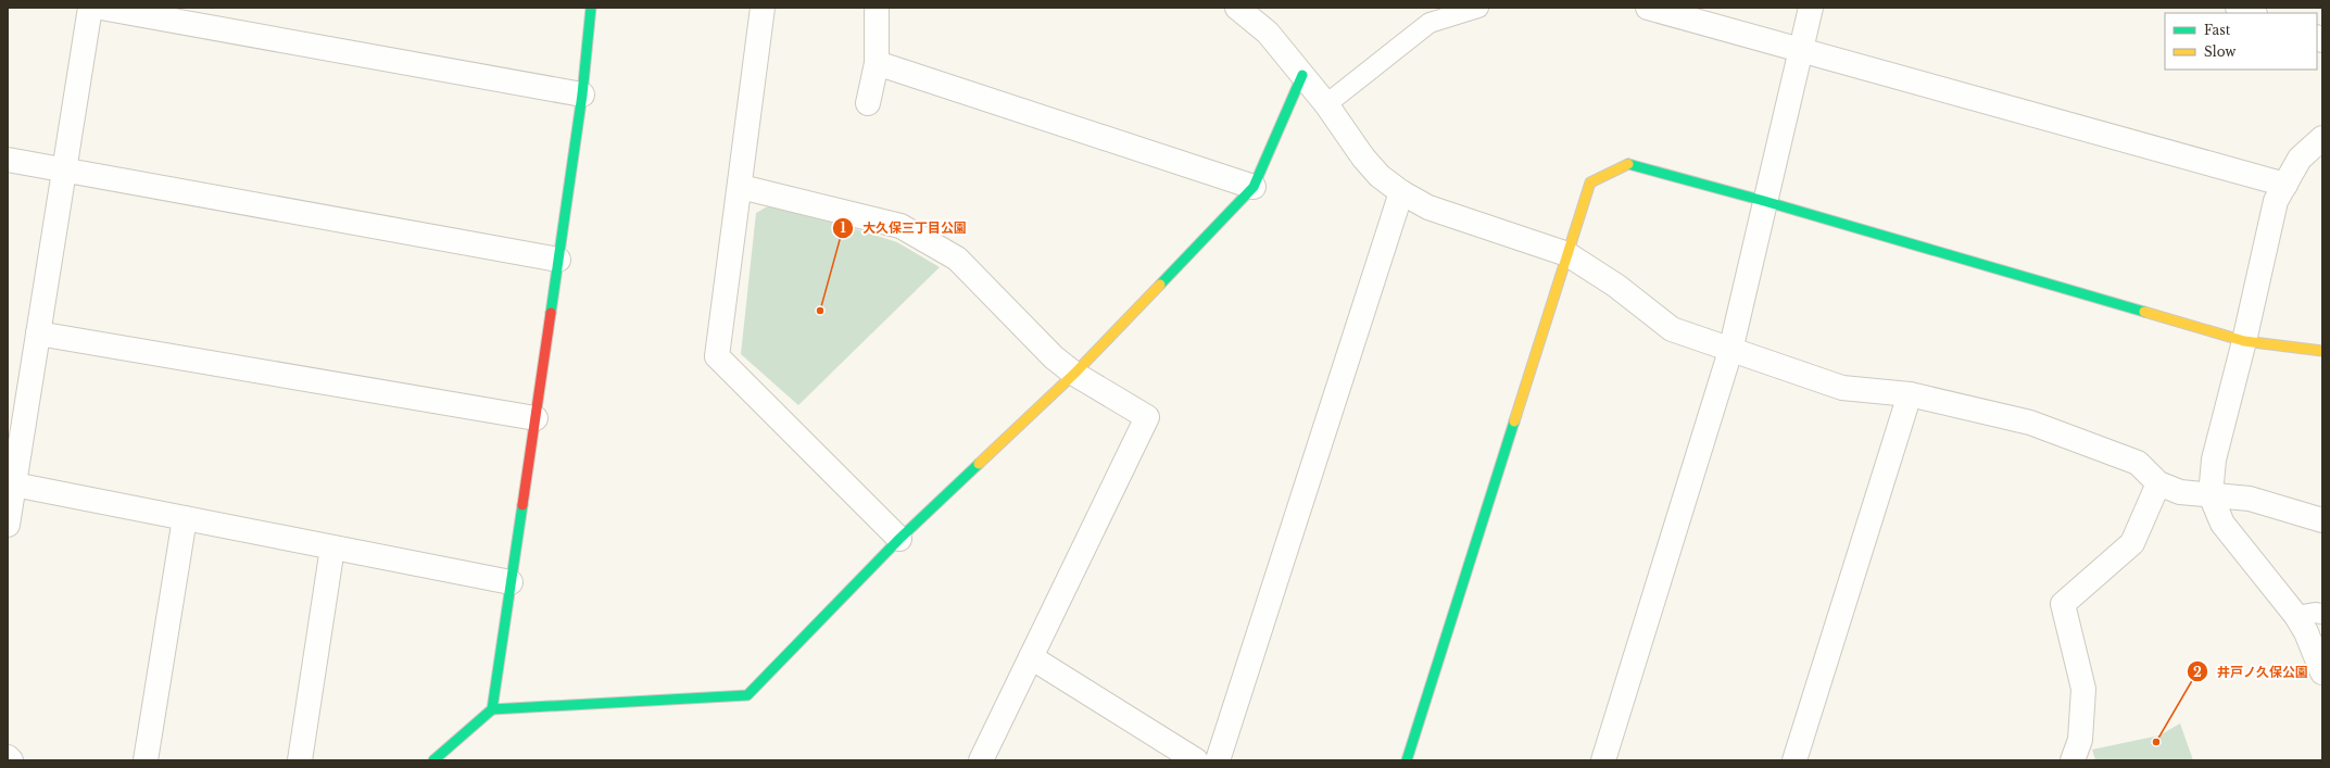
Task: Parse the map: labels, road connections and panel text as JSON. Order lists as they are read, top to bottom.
{
  "places": ["大久保三丁目公園", "井戸ノ久保公園"],
  "legend": ["Fast", "Slow"]
}
